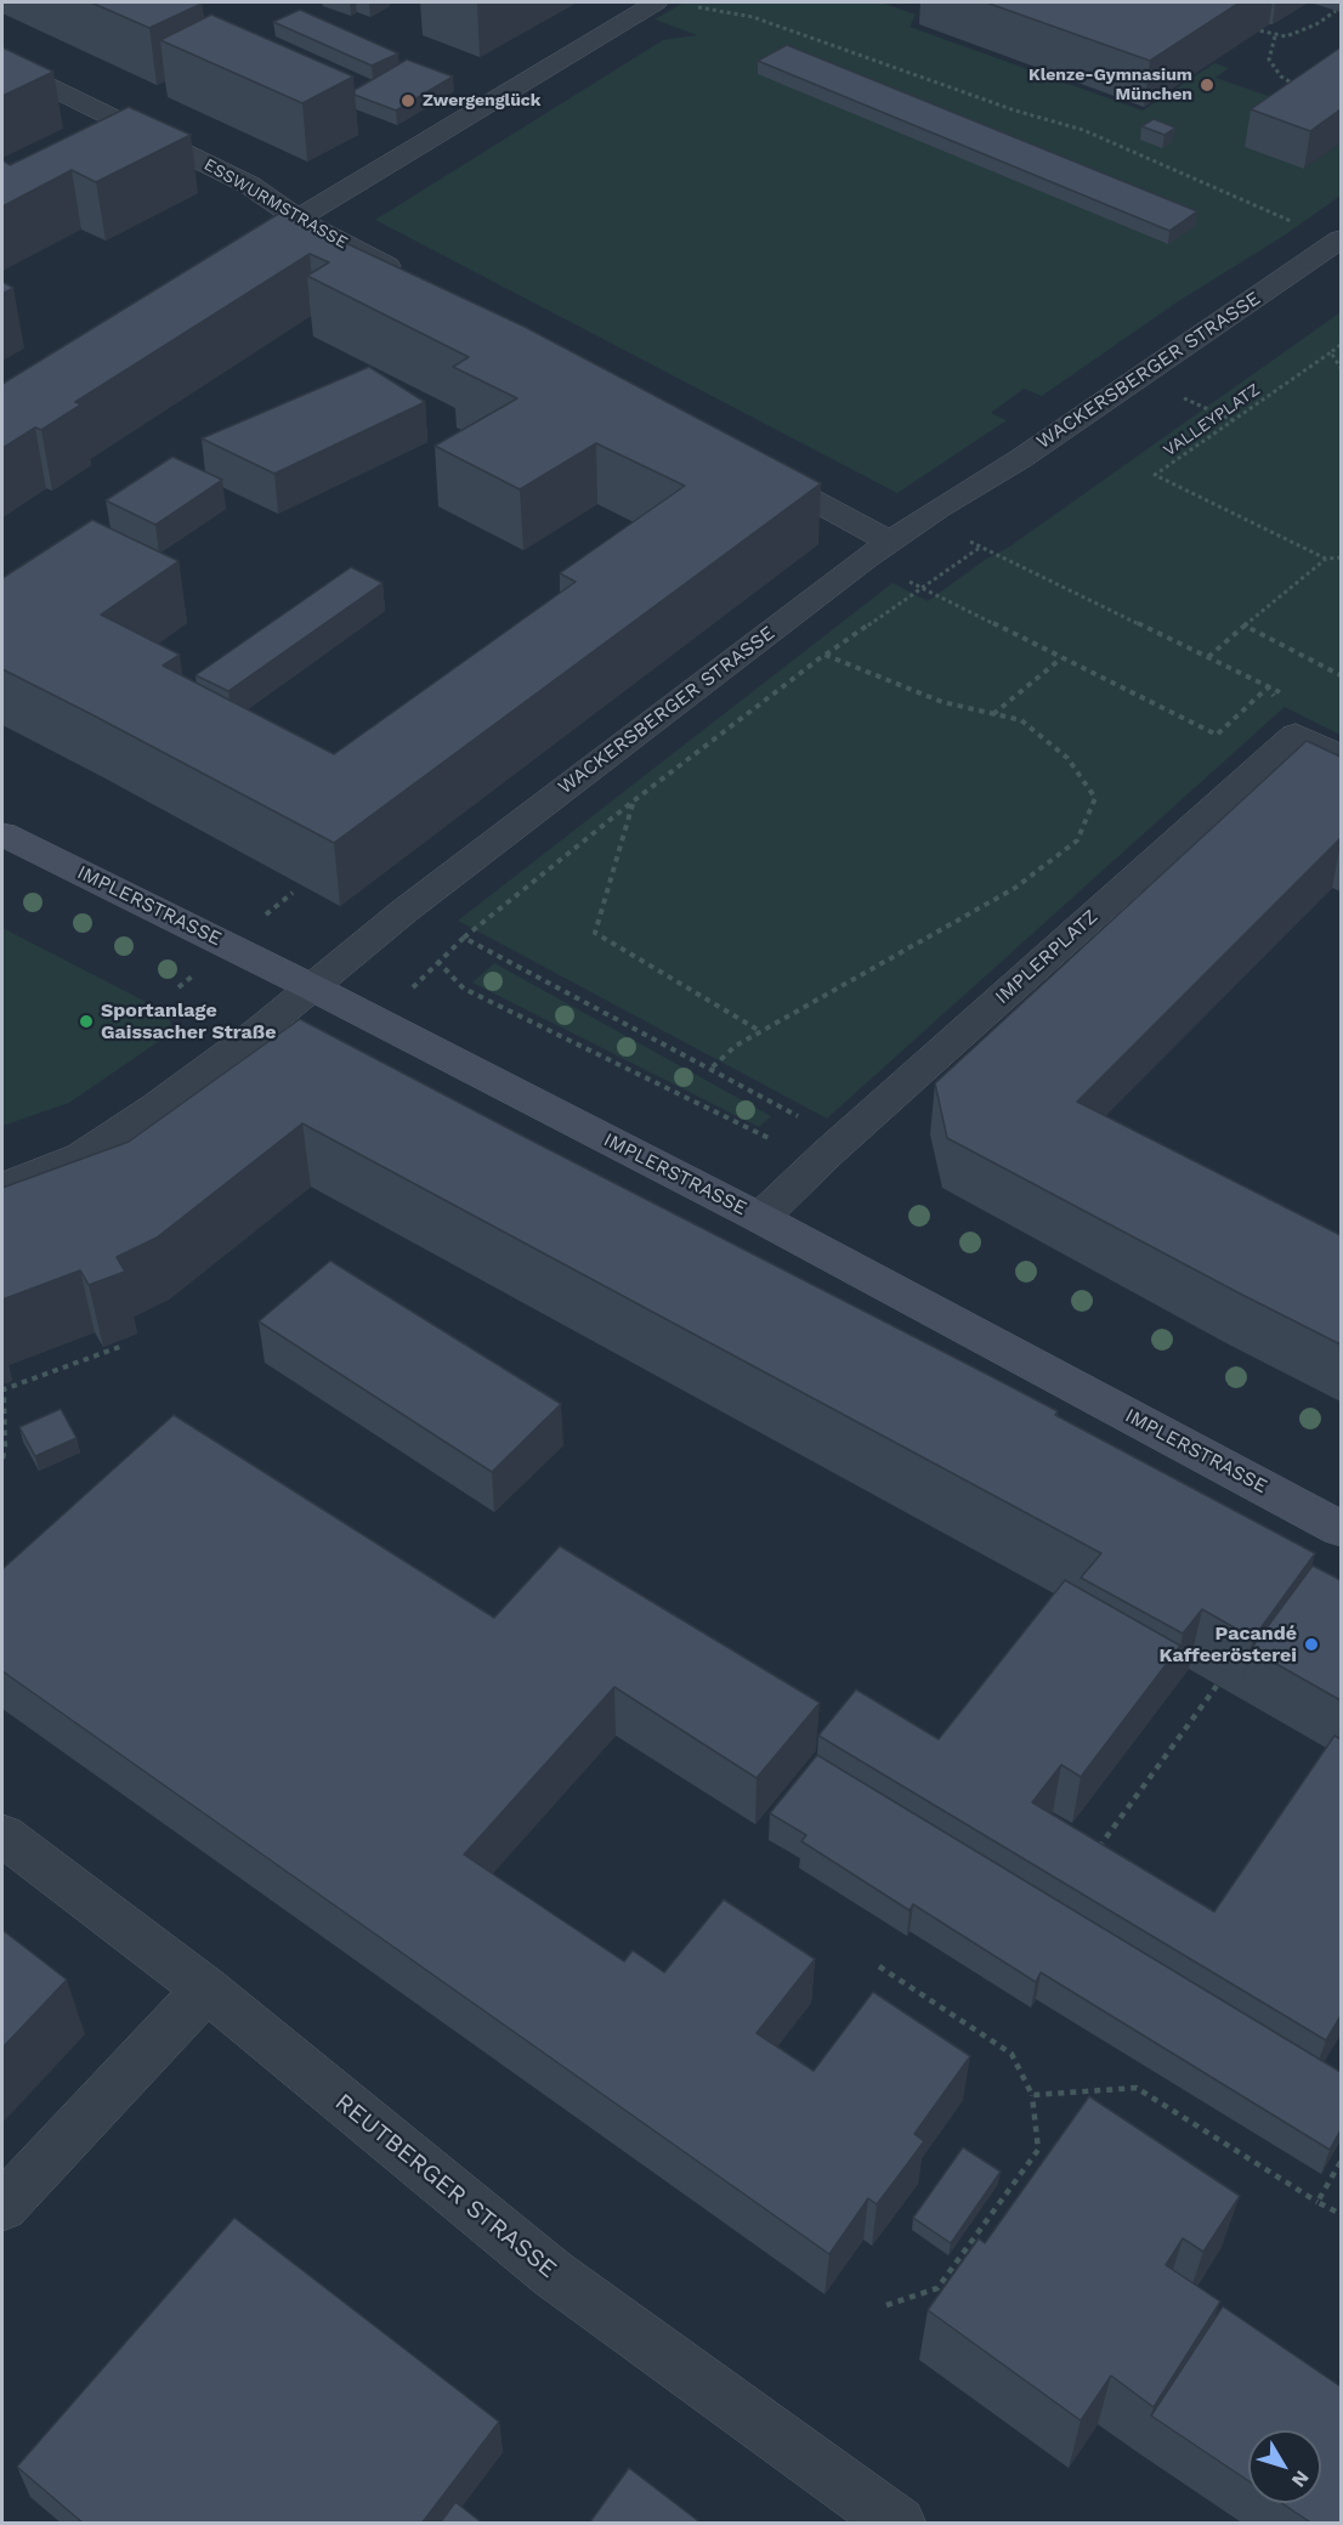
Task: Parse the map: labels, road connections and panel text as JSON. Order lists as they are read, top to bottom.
{
  "streets": {
    "main road": ["IMPLERSTRASSE"],
    "street": [
      "ESSWURMSTRASSE",
      "WACKERSBERGER STRASSE",
      "IMPLERPLATZ",
      "REUTBERGER STRASSE"
    ],
    "path": ["VALLEYPLATZ"]
  },
  "crossings": [
    ["WACKERSBERGER STRASSE", "IMPLERSTRASSE"],
    ["IMPLERSTRASSE", "IMPLERPLATZ"]
  ],
  "places": [
    "Klenze-Gymnasium München",
    "Zwergenglück",
    "Sportanlage Gaissacher Straße",
    "Pacandé Kaffeerösterei"
  ],
  "north": "bottom right"
}
